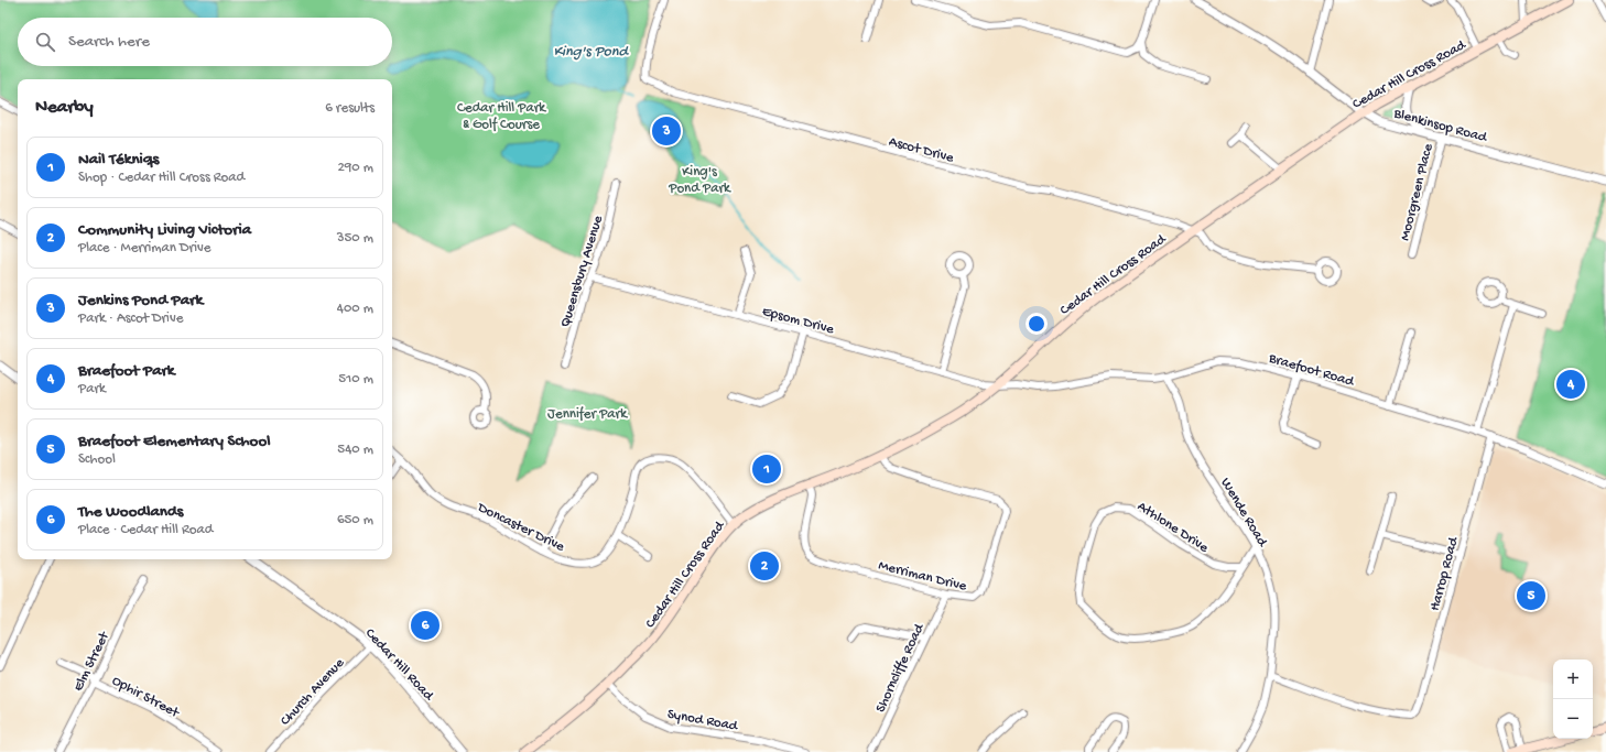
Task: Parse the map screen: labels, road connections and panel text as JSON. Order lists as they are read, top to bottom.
{
  "streets": {
    "main road": ["Cedar Hill Cross Road"],
    "street": [
      "Blenkinsop Road",
      "Ascot Drive",
      "Moorgreen Place",
      "Queensbury Avenue",
      "Epsom Drive",
      "Braefoot Road",
      "Wende Road",
      "Doncaster Drive",
      "Athlone Drive",
      "Merriman Drive",
      "Harrop Road",
      "Elm Street",
      "Cedar Hill Road",
      "Shorncliffe Road",
      "Church Avenue",
      "Ophir Street",
      "Synod Road"
    ]
  },
  "crossings": [
    ["Cedar Hill Cross Road", "Blenkinsop Road"],
    ["Cedar Hill Cross Road", "Ascot Drive"],
    ["Cedar Hill Cross Road", "Epsom Drive"],
    ["Cedar Hill Cross Road", "Braefoot Road"],
    ["Cedar Hill Cross Road", "Merriman Drive"],
    ["Cedar Hill Cross Road", "Synod Road"],
    ["Blenkinsop Road", "Moorgreen Place"],
    ["Queensbury Avenue", "Epsom Drive"],
    ["Epsom Drive", "Braefoot Road"],
    ["Braefoot Road", "Wende Road"],
    ["Braefoot Road", "Harrop Road"],
    ["Wende Road", "Athlone Drive"],
    ["Wende Road", "Harrop Road"],
    ["Merriman Drive", "Shorncliffe Road"],
    ["Elm Street", "Ophir Street"],
    ["Cedar Hill Road", "Church Avenue"]
  ],
  "water": ["King's Pond"],
  "parks": ["Cedar Hill Park & Golf Course", "King's Pond Park", "Jennifer Park"],
  "page": {
    "search": "Search here",
    "heading": ["Nearby", "6 results"],
    "pins": [
      "3",
      "4",
      "1",
      "2",
      "5",
      "6"
    ],
    "list": [
      {
        "mark": "1",
        "name": "Nail Tékniqs",
        "note": "Shop · Cedar Hill Cross Road",
        "value": "290 m"
      },
      {
        "mark": "2",
        "name": "Community Living Victoria",
        "note": "Place · Merriman Drive",
        "value": "350 m"
      },
      {
        "mark": "3",
        "name": "Jenkins Pond Park",
        "note": "Park · Ascot Drive",
        "value": "400 m"
      },
      {
        "mark": "4",
        "name": "Braefoot Park",
        "note": "Park",
        "value": "510 m"
      },
      {
        "mark": "5",
        "name": "Braefoot Elementary School",
        "note": "School",
        "value": "540 m"
      },
      {
        "mark": "6",
        "name": "The Woodlands",
        "note": "Place · Cedar Hill Road",
        "value": "650 m"
      }
    ],
    "map_buttons": ["+", "−"]
  }
}
